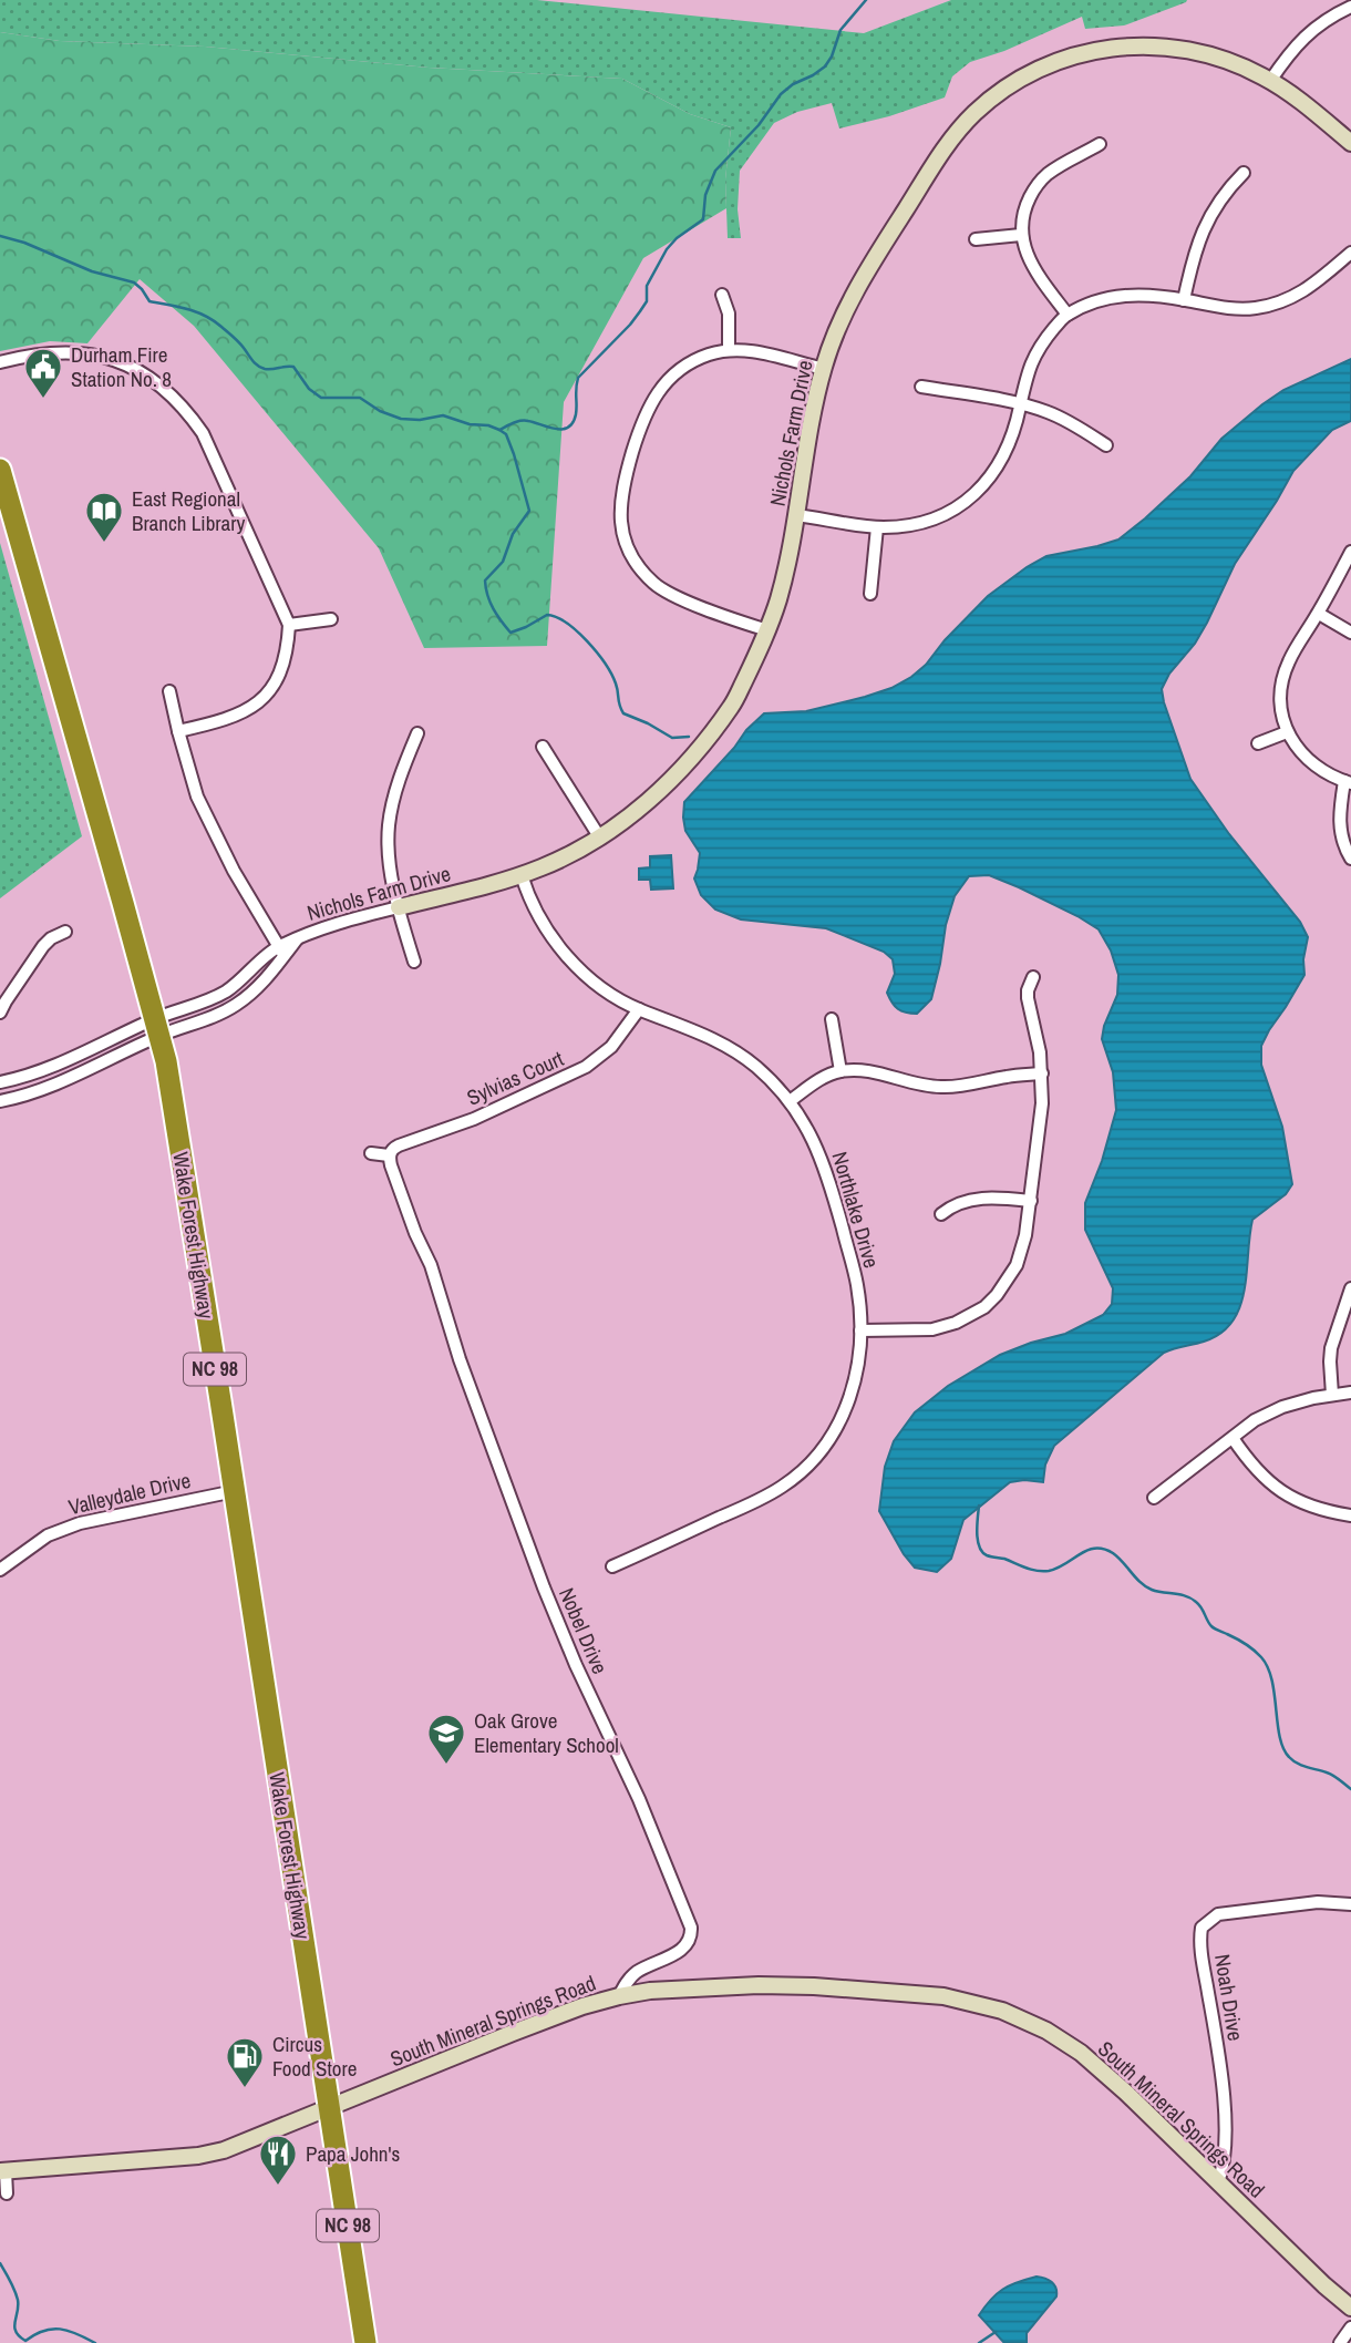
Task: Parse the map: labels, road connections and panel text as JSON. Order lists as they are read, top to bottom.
{
  "streets": {
    "highway": ["Wake Forest Highway", "NC 98"],
    "street": [
      "Nichols Farm Drive",
      "Sylvias Court",
      "Northlake Drive",
      "Valleydale Drive",
      "Nobel Drive",
      "Noah Drive",
      "South Mineral Springs Road"
    ]
  },
  "crossings": [
    ["Nichols Farm Drive", "Northlake Drive"],
    ["Nichols Farm Drive", "Wake Forest Highway"],
    ["Sylvias Court", "Northlake Drive"],
    ["Sylvias Court", "Nobel Drive"],
    ["Wake Forest Highway", "NC 98"],
    ["Wake Forest Highway", "Valleydale Drive"],
    ["Wake Forest Highway", "South Mineral Springs Road"],
    ["NC 98", "South Mineral Springs Road"],
    ["Nobel Drive", "South Mineral Springs Road"],
    ["Noah Drive", "South Mineral Springs Road"]
  ],
  "places": {
    "public building": ["Durham Fire Station No. 8"],
    "library": ["East Regional Branch Library"],
    "school or university": ["Oak Grove Elementary School"],
    "fuel station": ["Circus Food Store"],
    "restaurant": ["Papa John's"]
  }
}
